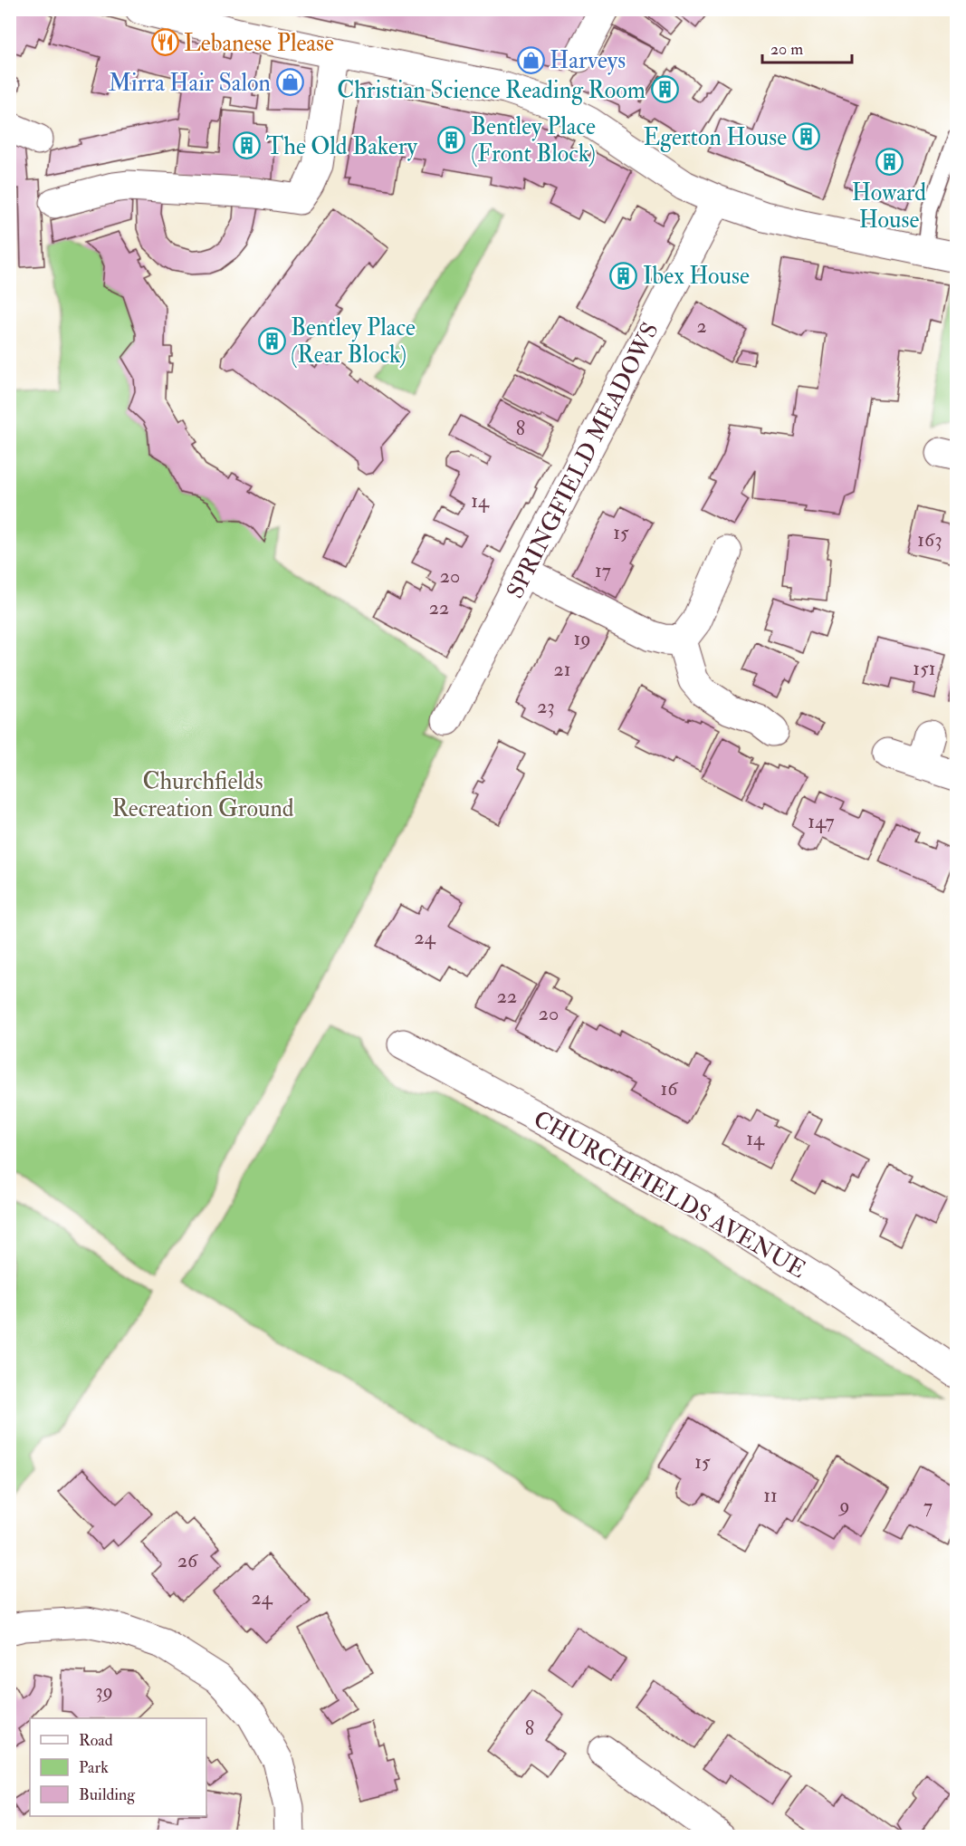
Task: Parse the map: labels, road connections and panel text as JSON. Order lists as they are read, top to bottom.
{
  "streets": {
    "street": ["SPRINGFIELD MEADOWS", "CHURCHFIELDS AVENUE"]
  },
  "parks": ["Churchfields Recreation Ground"],
  "places": {
    "restaurant": ["Lebanese Please"],
    "shop": ["Harveys", "Mirra Hair Salon"],
    "building": [
      "Christian Science Reading Room",
      "Egerton House",
      "Bentley Place (Front Block)",
      "The Old Bakery",
      "Howard House",
      "Ibex House",
      "Bentley Place (Rear Block)"
    ]
  },
  "house_numbers": [
    "2",
    "8",
    "14",
    "15",
    "163",
    "17",
    "20",
    "22",
    "19",
    "151",
    "21",
    "23",
    "147",
    "24",
    "22",
    "20",
    "16",
    "14",
    "15",
    "11",
    "9",
    "7",
    "26",
    "24",
    "39",
    "8"
  ],
  "legend": ["Road", "Park", "Building"],
  "scale_bar": "20 m"
}
